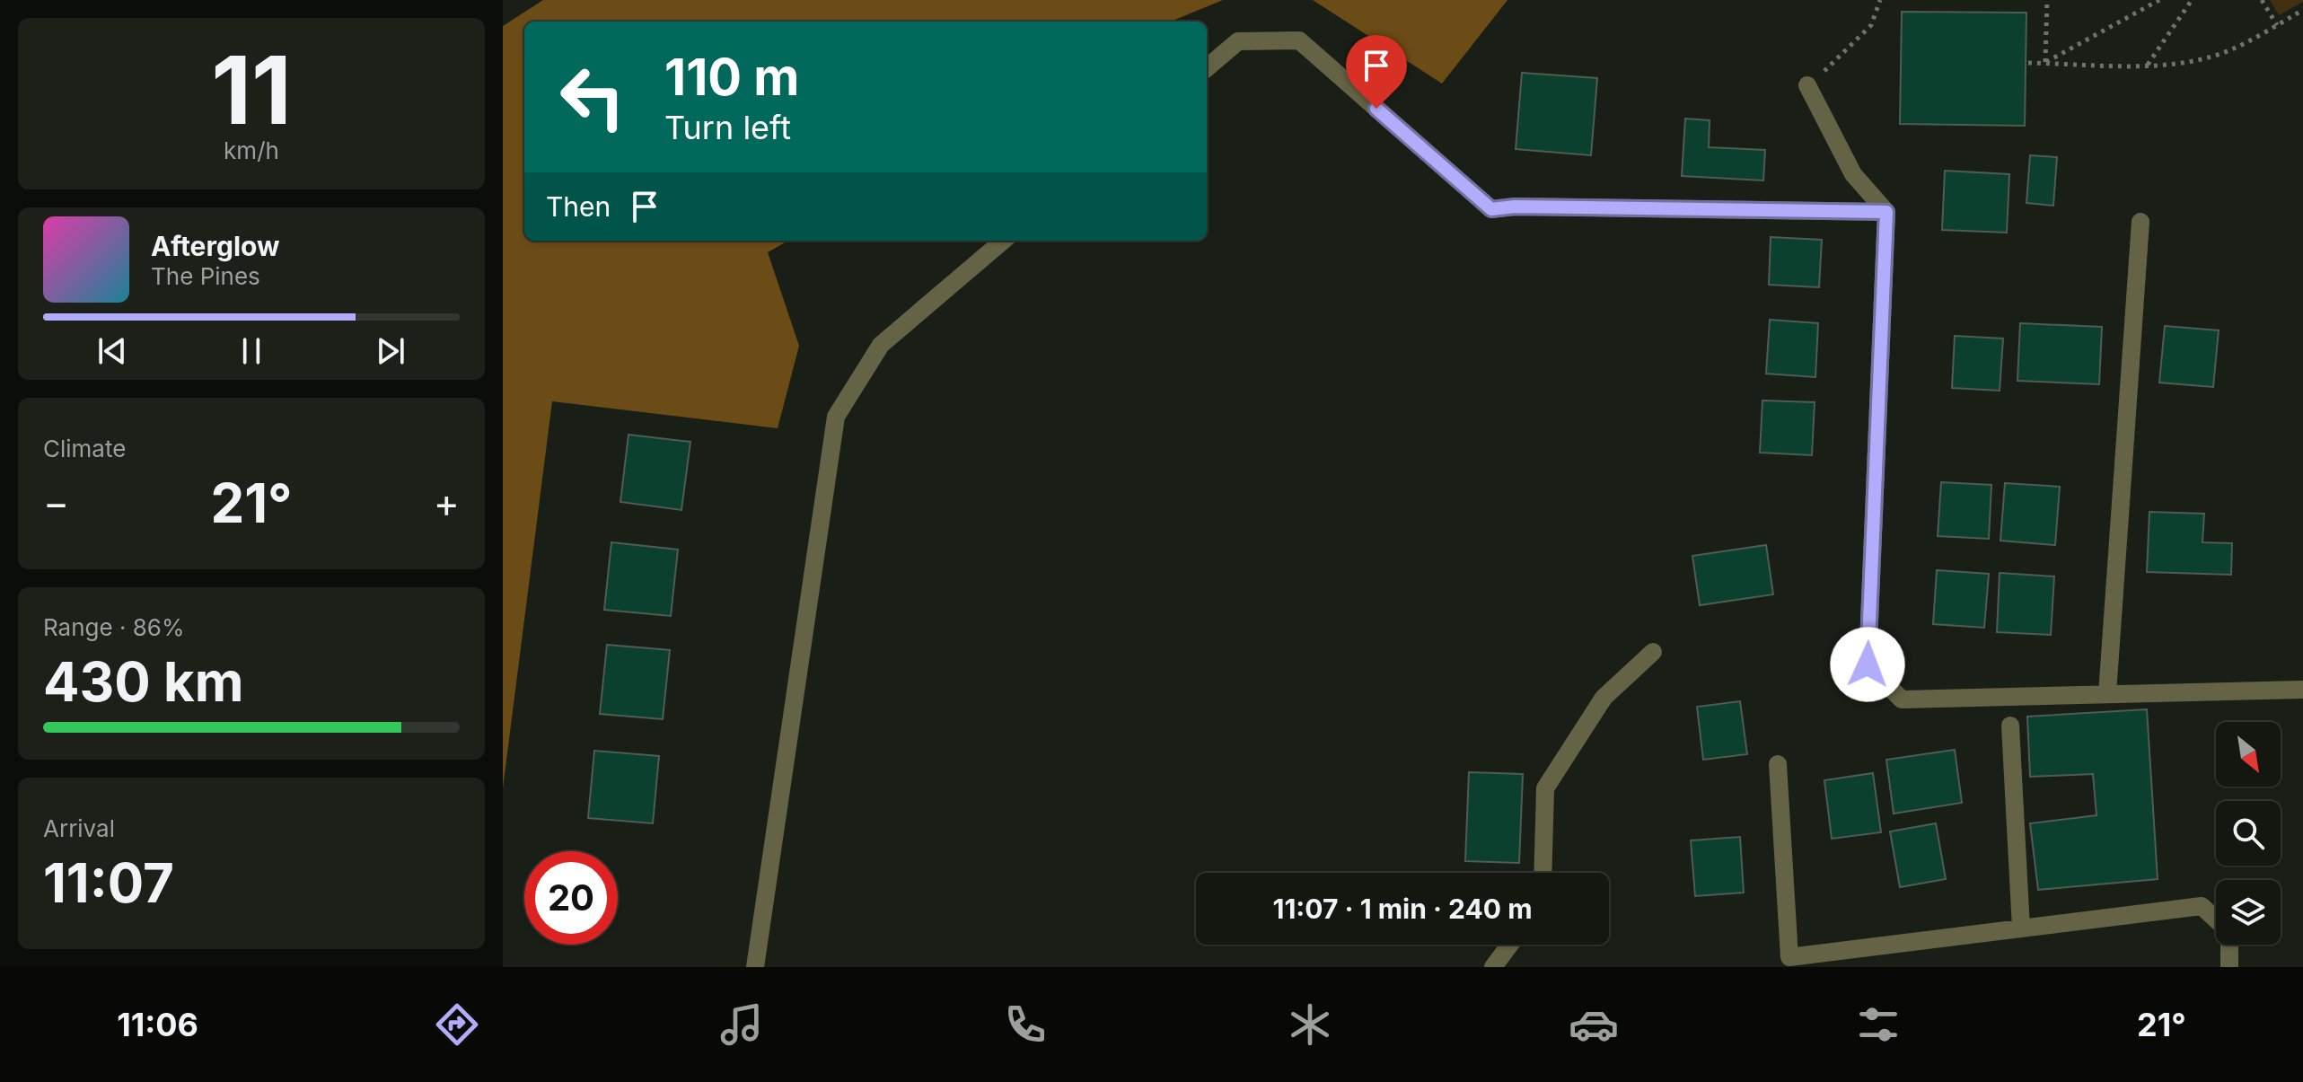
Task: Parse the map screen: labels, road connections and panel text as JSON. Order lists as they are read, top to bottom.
{
  "north": "bottom right",
  "page": {
    "tile": [
      ["11", "km/h"],
      "Climate",
      ["Range · 86%", "430 km"],
      ["Arrival", "11:07"]
    ],
    "turn": ["110 m", "Turn left"],
    "then": "Then",
    "song": ["Afterglow", "The Pines"],
    "heat": ["−", "21°", "+"],
    "limit": "20",
    "trip": "11:07 · 1 min · 240 m",
    "tabs": ["11:06", "21°"]
  }
}
